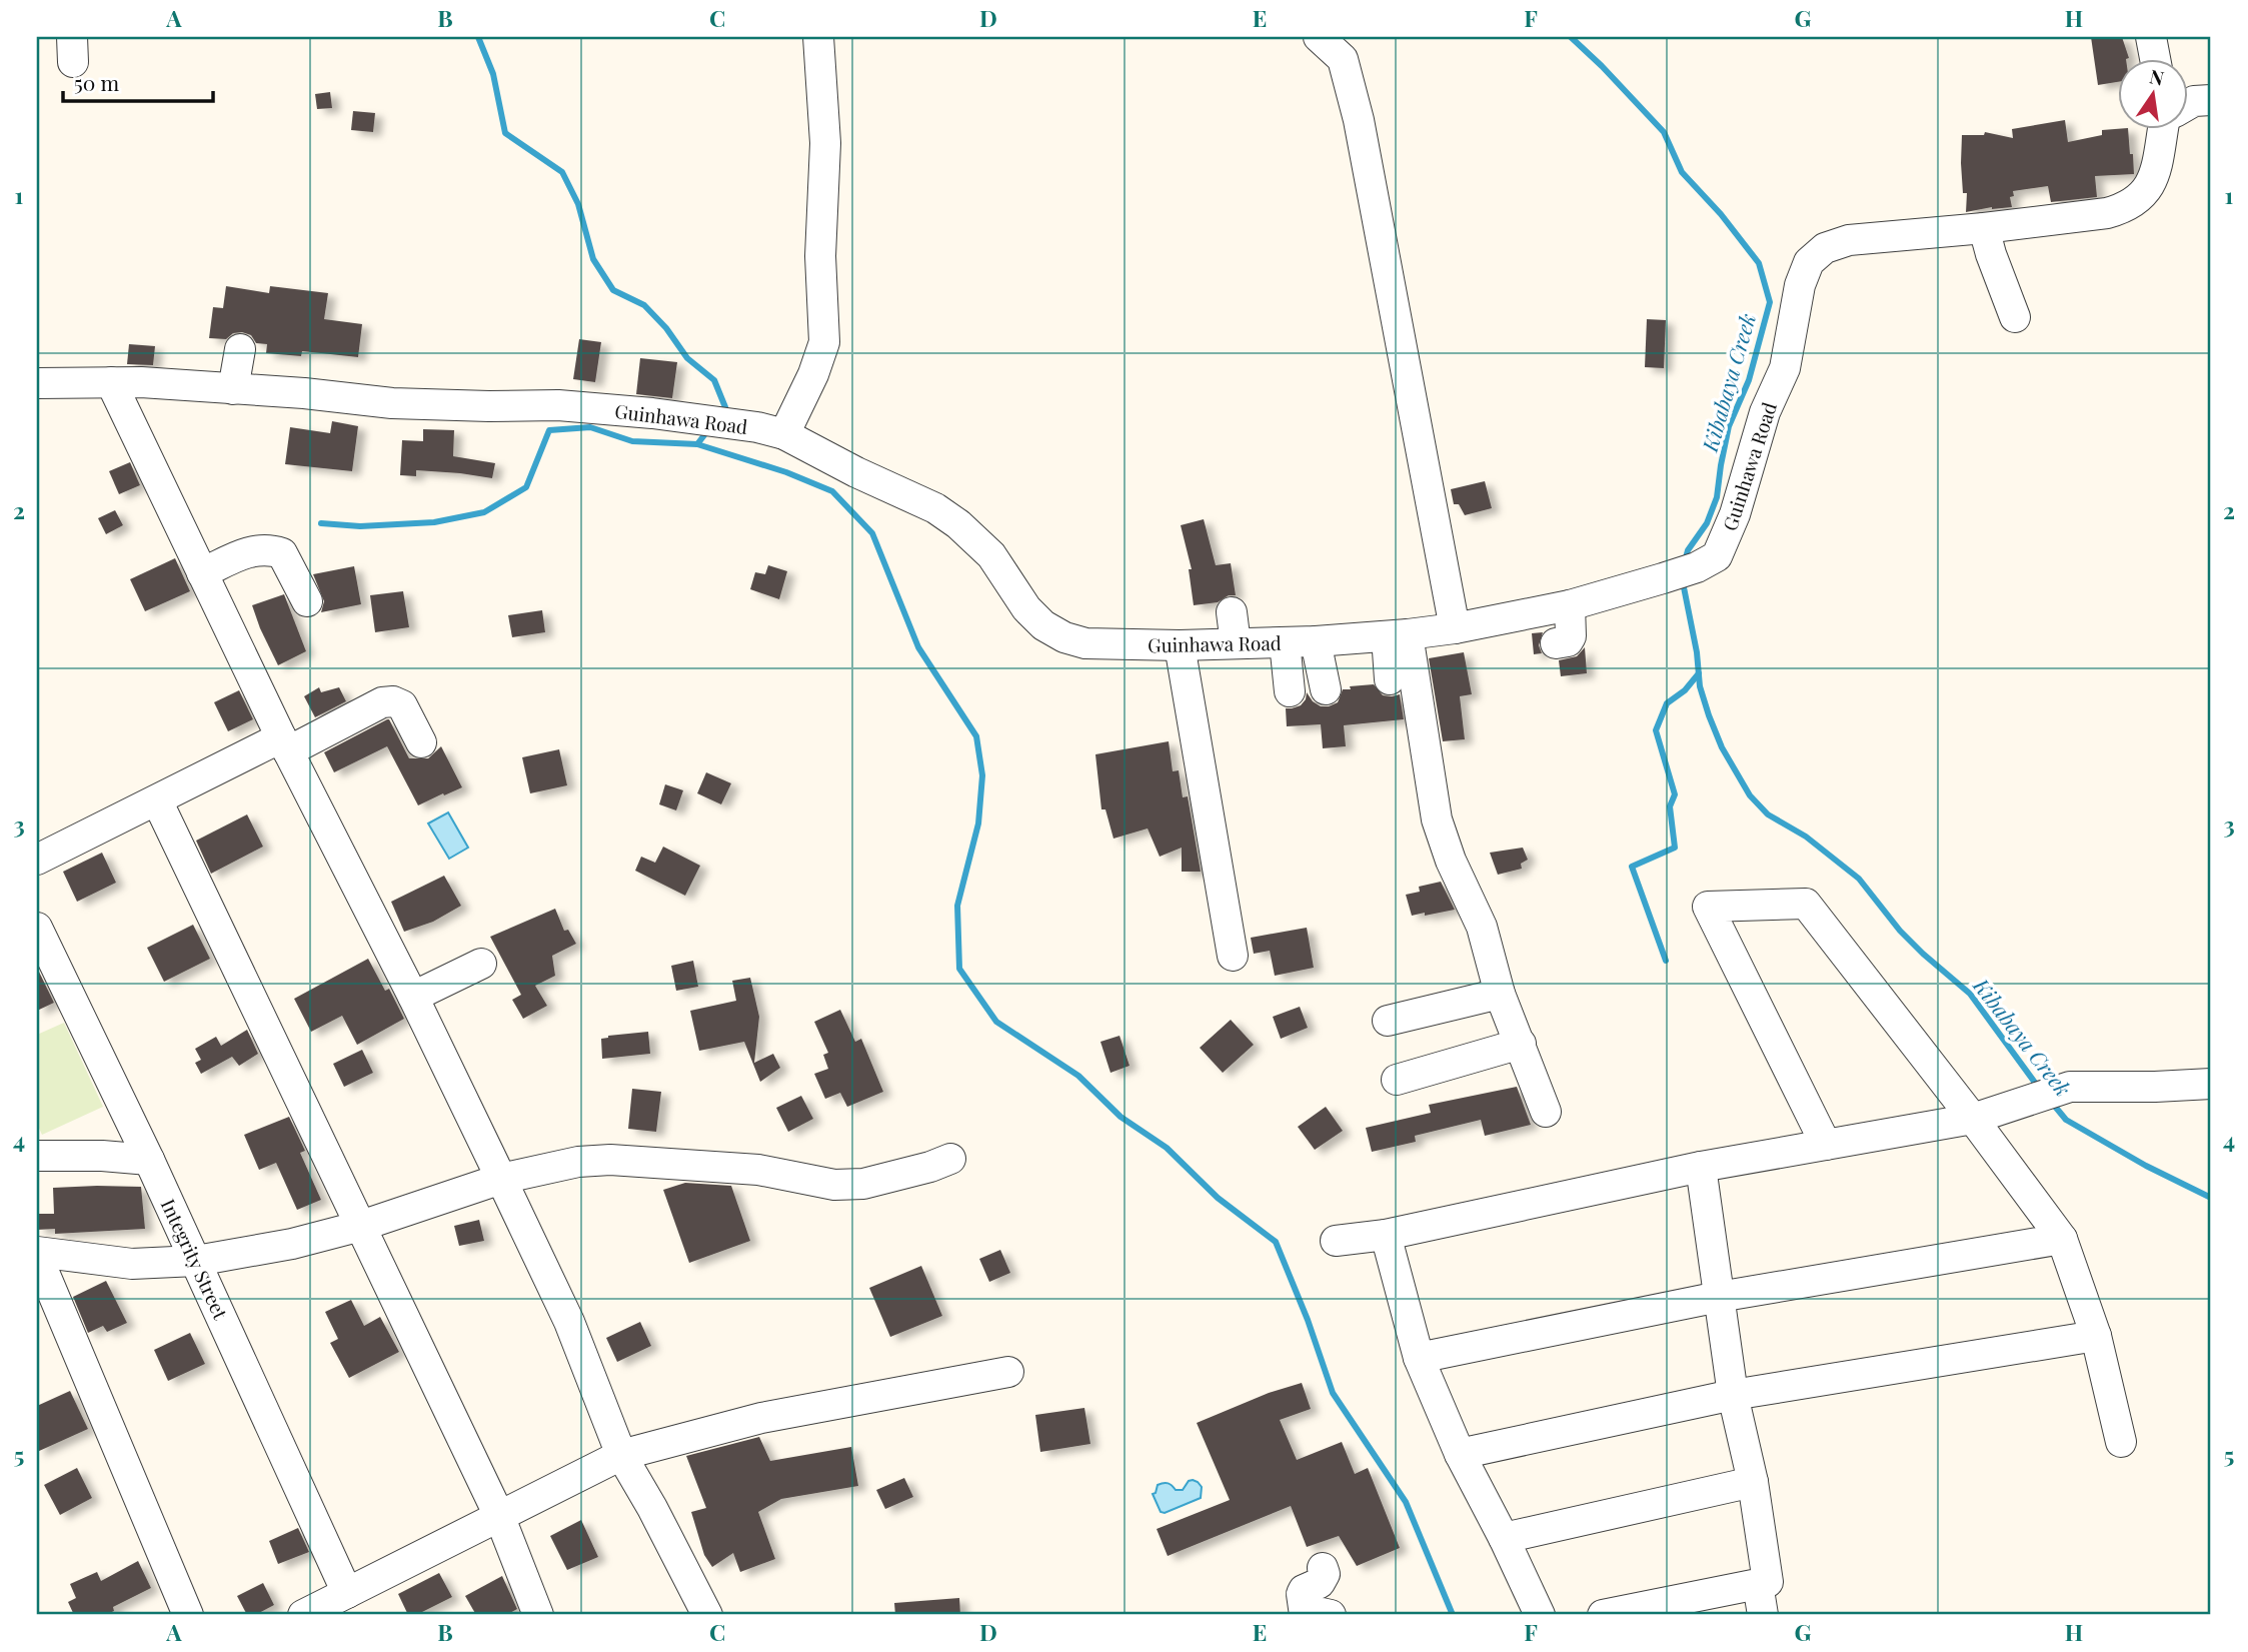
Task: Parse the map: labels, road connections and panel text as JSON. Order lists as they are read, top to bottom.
{
  "streets": {
    "street": ["Guinhawa Road", "Integrity Street"]
  },
  "water": ["Kibabaya Creek"],
  "scale_bar": "50 m",
  "north": "top",
  "grid": {
    "columns": [
      "A",
      "B",
      "C",
      "D",
      "E",
      "F",
      "G",
      "H"
    ],
    "rows": [
      "1",
      "2",
      "3",
      "4",
      "5"
    ]
  }
}
